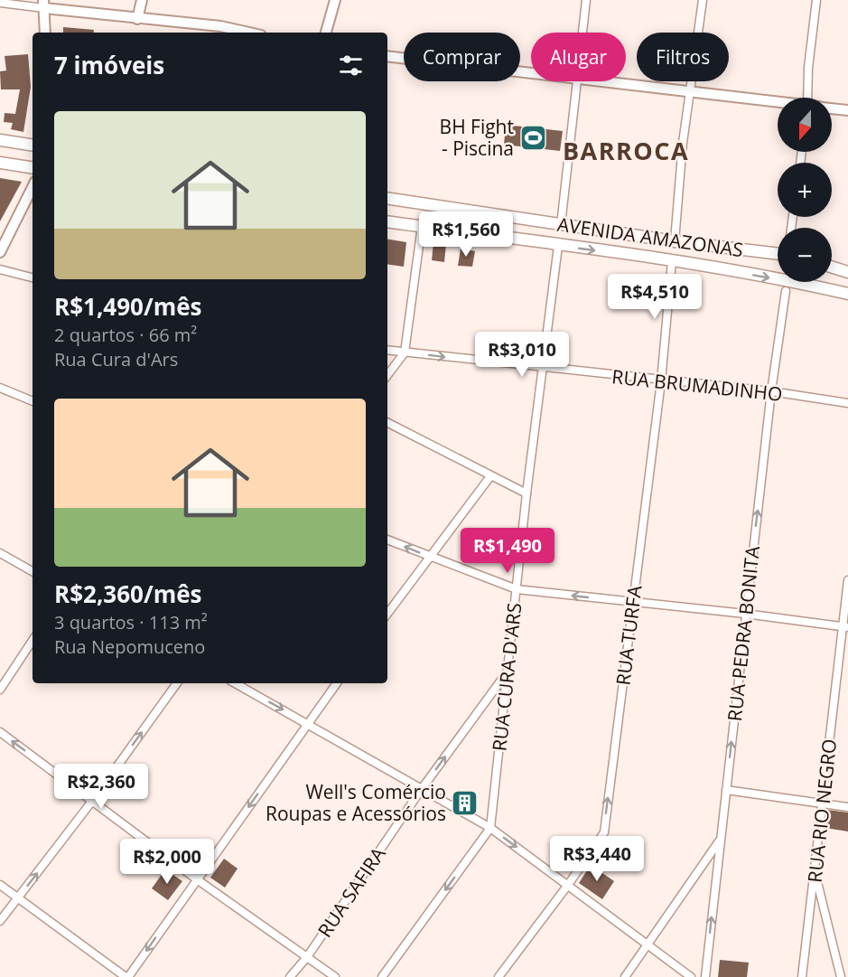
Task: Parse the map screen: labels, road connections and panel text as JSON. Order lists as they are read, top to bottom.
{
  "streets": {
    "main road": ["AVENIDA AMAZONAS"],
    "street": [
      "RUA BRUMADINHO",
      "RUA PEDRA BONITA",
      "RUA TURFA",
      "RUA CURA D'ARS",
      "RUA RIO NEGRO",
      "RUA SAFIRA"
    ]
  },
  "crossings": [
    ["AVENIDA AMAZONAS", "RUA TURFA"],
    ["AVENIDA AMAZONAS", "RUA CURA D'ARS"],
    ["RUA BRUMADINHO", "RUA PEDRA BONITA"],
    ["RUA BRUMADINHO", "RUA TURFA"],
    ["RUA BRUMADINHO", "RUA CURA D'ARS"],
    ["RUA CURA D'ARS", "RUA SAFIRA"]
  ],
  "one_way": ["RUA PEDRA BONITA", "RUA TURFA", "RUA SAFIRA"],
  "districts": ["BARROCA"],
  "places": {
    "sports": ["BH Fight - Piscina"],
    "building": ["Well's Comércio Roupas e Acessórios"]
  },
  "north": "bottom",
  "page": {
    "chip": ["Comprar", "Alugar", "Filtros"],
    "heading": "7 imóveis",
    "map_buttons": ["+", "−"],
    "list": [
      {
        "name": "R$1,490/mês",
        "note": "2 quartos · 66 m² · Rua Cura d'Ars"
      },
      {
        "name": "R$2,360/mês",
        "note": "3 quartos · 113 m² · Rua Nepomuceno"
      }
    ],
    "price": [
      "R$1,560",
      "R$4,510",
      "R$3,010",
      "R$1,490",
      "R$2,360",
      "R$3,440",
      "R$2,000"
    ]
  }
}
